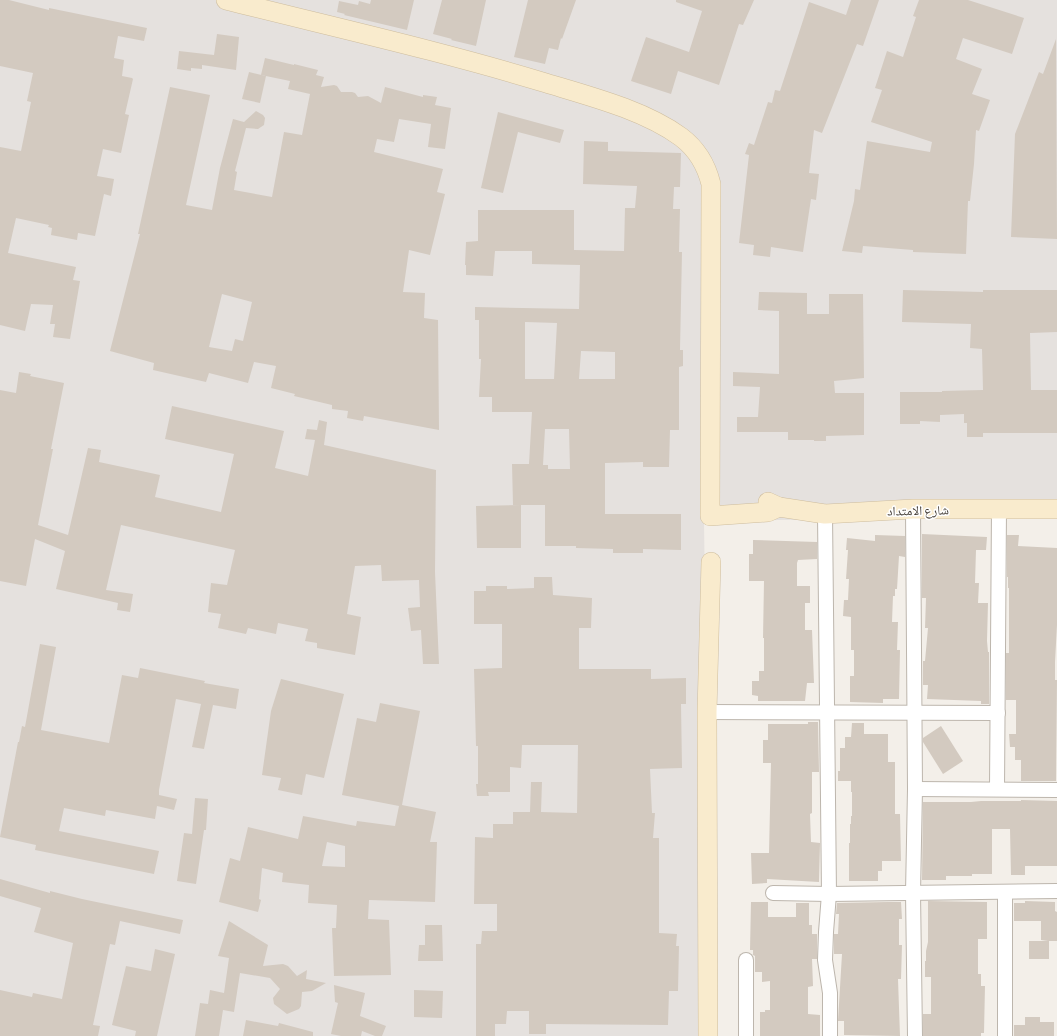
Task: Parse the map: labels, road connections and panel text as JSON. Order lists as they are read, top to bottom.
{
  "streets": {
    "street": ["شارع الامتداد"]
  }
}
